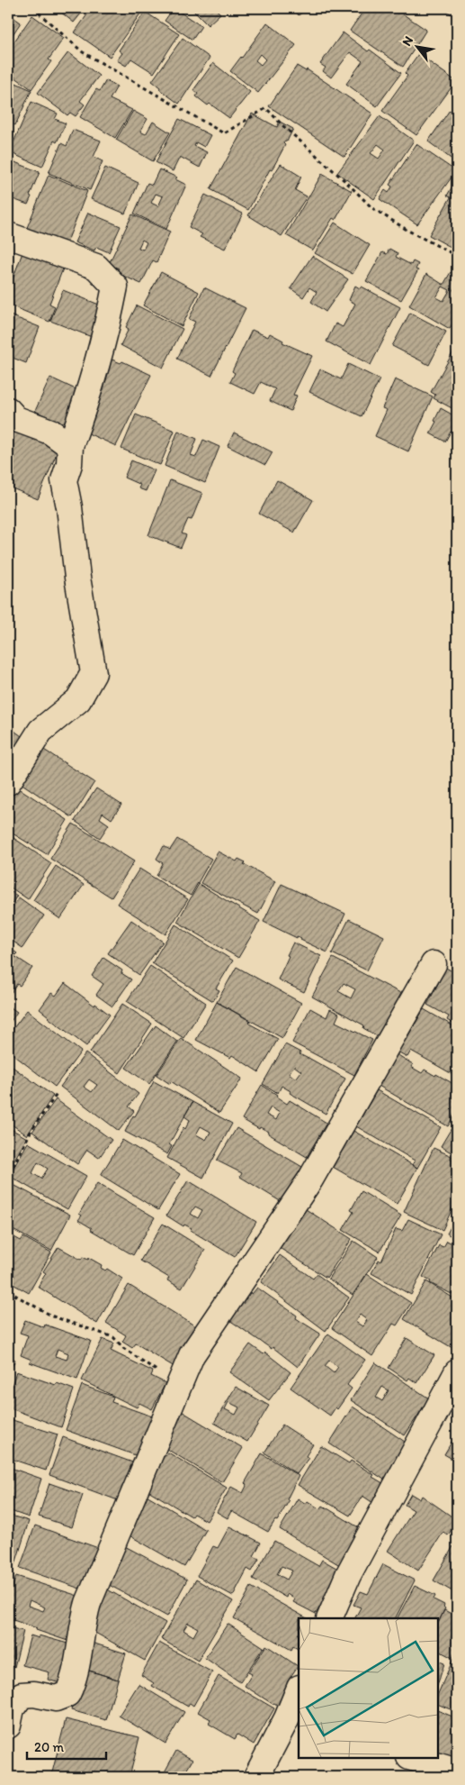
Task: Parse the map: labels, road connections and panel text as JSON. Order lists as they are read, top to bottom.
{
  "scale_bar": "20 m",
  "north": "top left"
}
